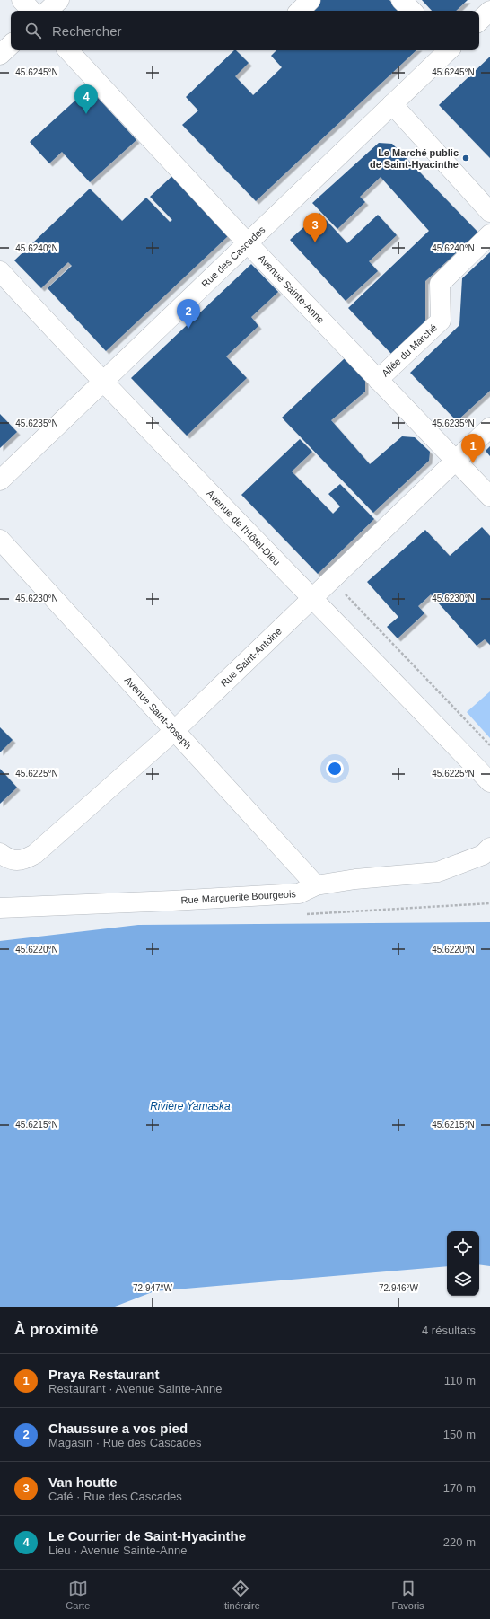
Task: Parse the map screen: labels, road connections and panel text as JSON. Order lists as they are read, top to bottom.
{
  "streets": {
    "street": [
      "Rue des Cascades",
      "Avenue Sainte-Anne",
      "Allée du Marché",
      "Avenue de l'Hôtel-Dieu",
      "Rue Saint-Antoine",
      "Avenue Saint-Joseph",
      "Rue Marguerite Bourgeois"
    ]
  },
  "crossings": [
    ["Rue des Cascades", "Avenue Sainte-Anne"],
    ["Rue des Cascades", "Avenue de l'Hôtel-Dieu"],
    ["Avenue Sainte-Anne", "Allée du Marché"],
    ["Avenue Sainte-Anne", "Rue Saint-Antoine"],
    ["Avenue de l'Hôtel-Dieu", "Rue Saint-Antoine"],
    ["Rue Saint-Antoine", "Avenue Saint-Joseph"],
    ["Avenue Saint-Joseph", "Rue Marguerite Bourgeois"]
  ],
  "water": ["Rivière Yamaska"],
  "places": ["Le Marché public de Saint-Hyacinthe"],
  "page": {
    "search": "Rechercher",
    "pins": [
      "4",
      "3",
      "2",
      "1"
    ],
    "heading": ["À proximité", "4 résultats"],
    "list": [
      {
        "mark": "1",
        "name": "Praya Restaurant",
        "note": "Restaurant · Avenue Sainte-Anne",
        "value": "110 m"
      },
      {
        "mark": "2",
        "name": "Chaussure a vos pied",
        "note": "Magasin · Rue des Cascades",
        "value": "150 m"
      },
      {
        "mark": "3",
        "name": "Van houtte",
        "note": "Café · Rue des Cascades",
        "value": "170 m"
      },
      {
        "mark": "4",
        "name": "Le Courrier de Saint-Hyacinthe",
        "note": "Lieu · Avenue Sainte-Anne",
        "value": "220 m"
      }
    ],
    "nav": ["Carte", "Itinéraire", "Favoris"]
  },
  "coordinates": [
    "45.6245°N",
    "45.6240°N",
    "45.6235°N",
    "45.6230°N",
    "45.6225°N",
    "45.6220°N",
    "45.6215°N",
    "72.947°W",
    "72.946°W"
  ]
}
